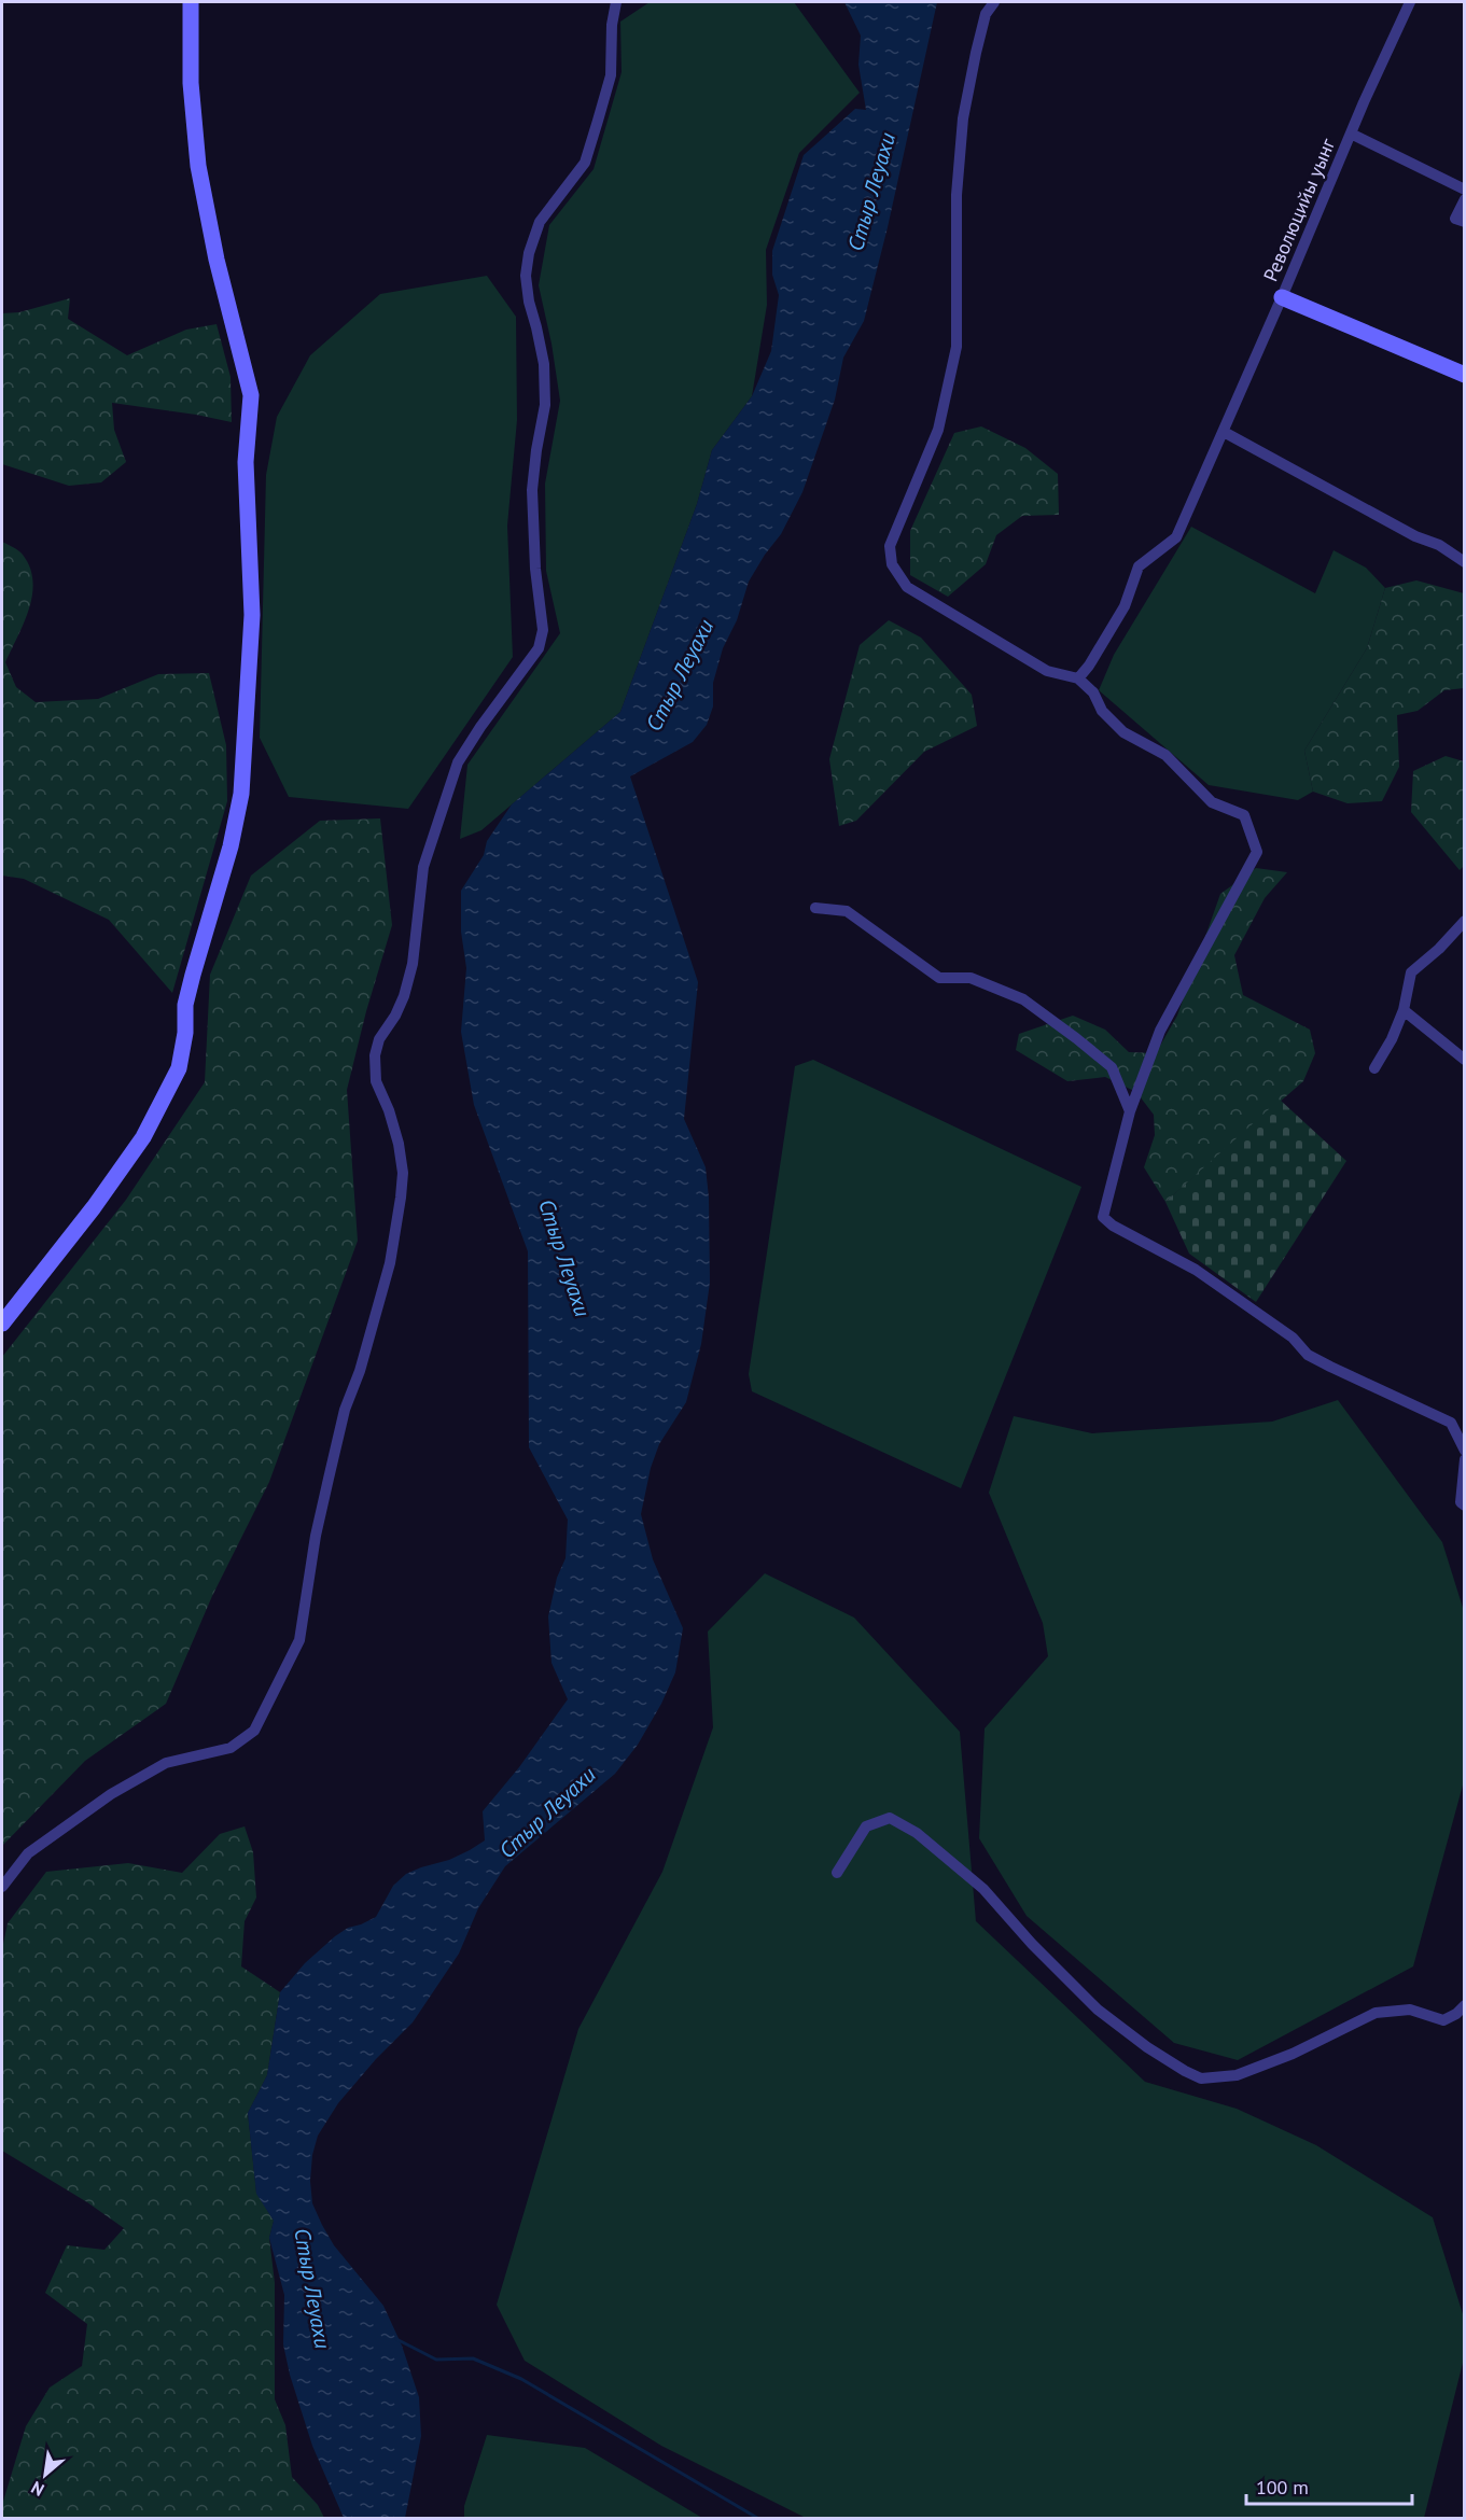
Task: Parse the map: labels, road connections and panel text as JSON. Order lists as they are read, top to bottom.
{
  "streets": {
    "street": ["Революцийы уынг"]
  },
  "water": ["Стыр Леуахи"],
  "scale_bar": "100 m",
  "north": "bottom left"
}
